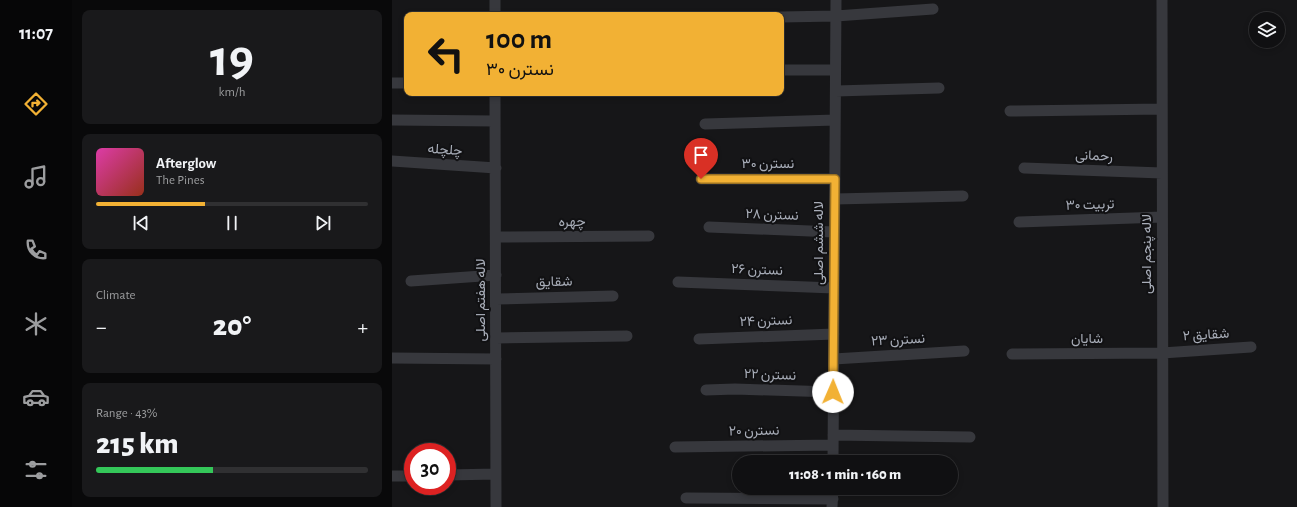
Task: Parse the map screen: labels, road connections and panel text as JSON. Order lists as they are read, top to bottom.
{
  "streets": {
    "street": [
      "چلچله",
      "رحمانی",
      "نسترن ۳۰",
      "تربیت ۳۰",
      "نسترن ۲۸",
      "چهره",
      "لاله ششم اصلی",
      "لاله پنجم اصلی",
      "نسترن ۲۶",
      "شقایق",
      "لاله هفتم اصلی",
      "نسترن ۲۴",
      "شقایق ۲",
      "شایان",
      "نسترن ۲۳",
      "نسترن ۲۲",
      "نسترن ۲۰"
    ]
  },
  "crossings": [
    ["چلچله", "لاله هفتم اصلی"],
    ["رحمانی", "لاله پنجم اصلی"],
    ["نسترن ۳۰", "لاله ششم اصلی"],
    ["تربیت ۳۰", "لاله پنجم اصلی"],
    ["نسترن ۲۸", "لاله ششم اصلی"],
    ["چهره", "لاله هفتم اصلی"],
    ["لاله ششم اصلی", "نسترن ۲۶"],
    ["لاله ششم اصلی", "نسترن ۲۴"],
    ["لاله ششم اصلی", "نسترن ۲۳"],
    ["لاله ششم اصلی", "نسترن ۲۲"],
    ["لاله ششم اصلی", "نسترن ۲۰"],
    ["لاله پنجم اصلی", "شقایق ۲"],
    ["لاله پنجم اصلی", "شایان"],
    ["شقایق", "لاله هفتم اصلی"],
    ["شقایق ۲", "شایان"]
  ],
  "page": {
    "tabs": "11:07",
    "tile": [
      ["19", "km/h"],
      "Climate",
      ["Range · 43%", "215 km"]
    ],
    "turn": ["100 m", "نسترن ۳۰"],
    "song": ["Afterglow", "The Pines"],
    "heat": ["−", "20°", "+"],
    "limit": "30",
    "trip": "11:08 · 1 min · 160 m"
  }
}
